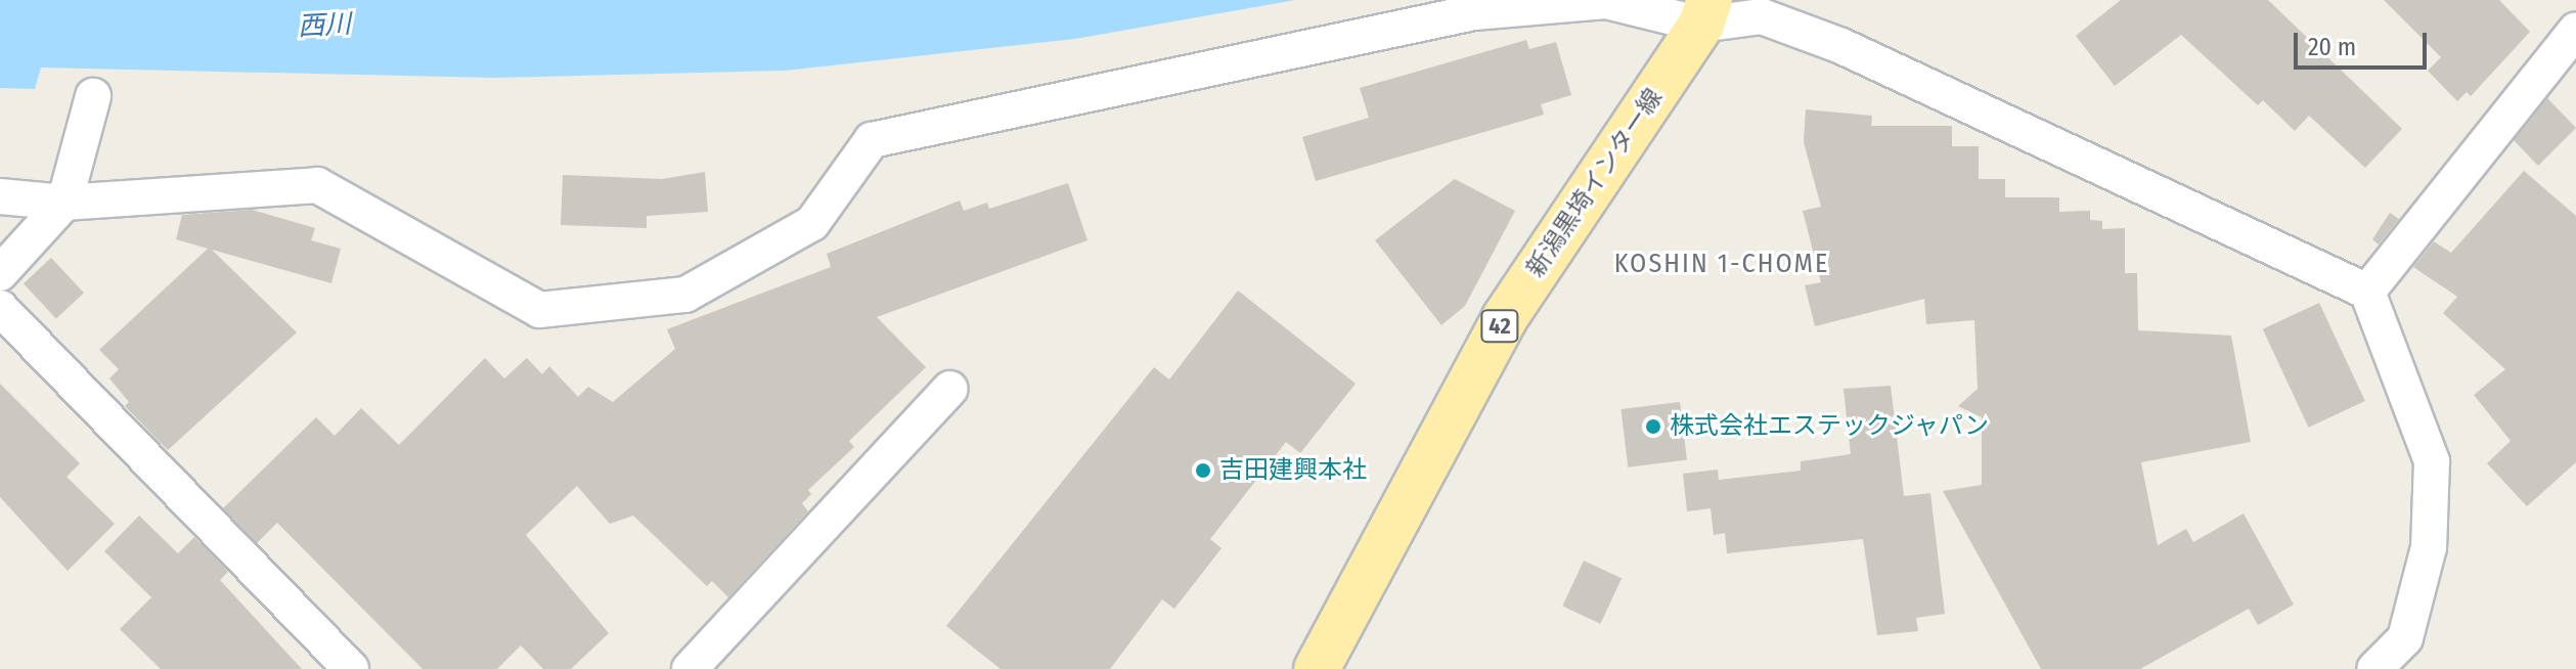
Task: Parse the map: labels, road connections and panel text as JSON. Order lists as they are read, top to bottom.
{
  "streets": {
    "main road": ["新潟黒埼インター線", "42"]
  },
  "districts": ["KOSHIN 1-CHOME"],
  "water": ["西川"],
  "places": ["株式会社エステックジャパン", "吉田建興本社"],
  "scale_bar": "20 m"
}
